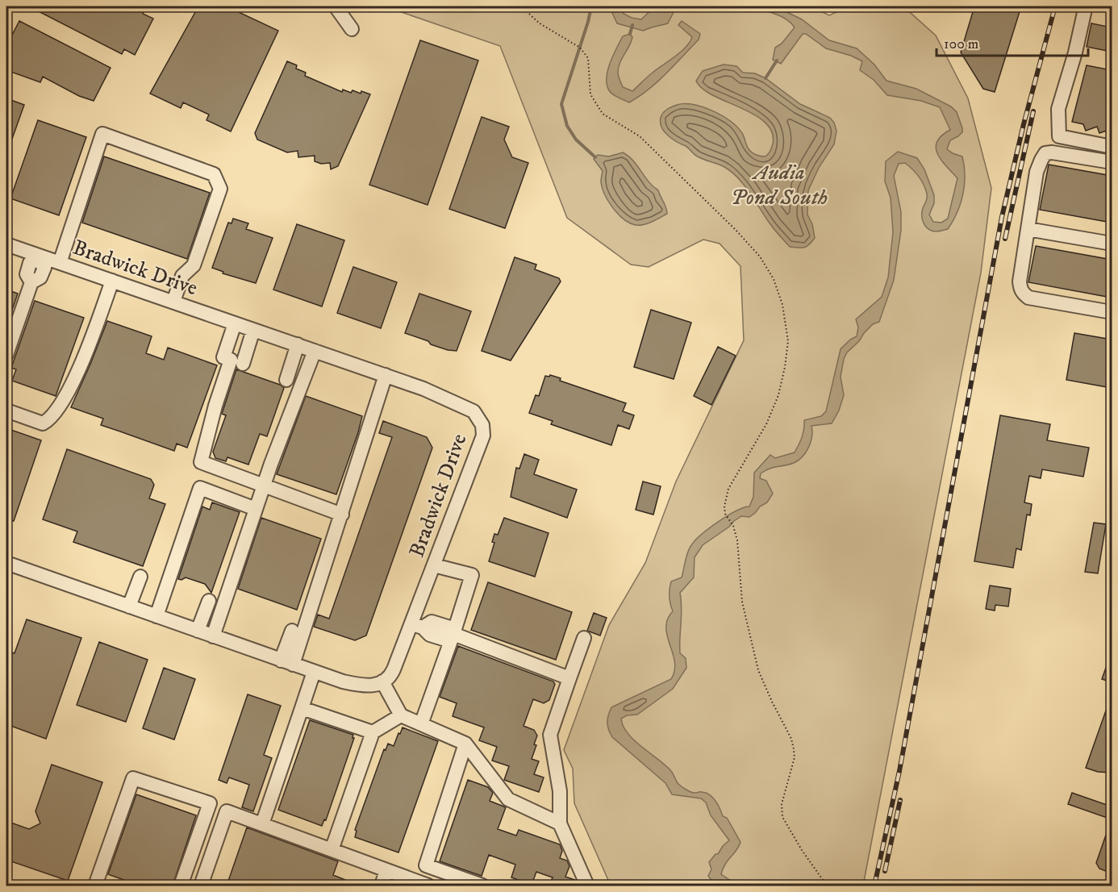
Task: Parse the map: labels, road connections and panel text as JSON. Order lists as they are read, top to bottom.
{
  "streets": {
    "street": ["Bradwick Drive"]
  },
  "water": ["Audia Pond South"],
  "scale_bar": "100 m"
}
